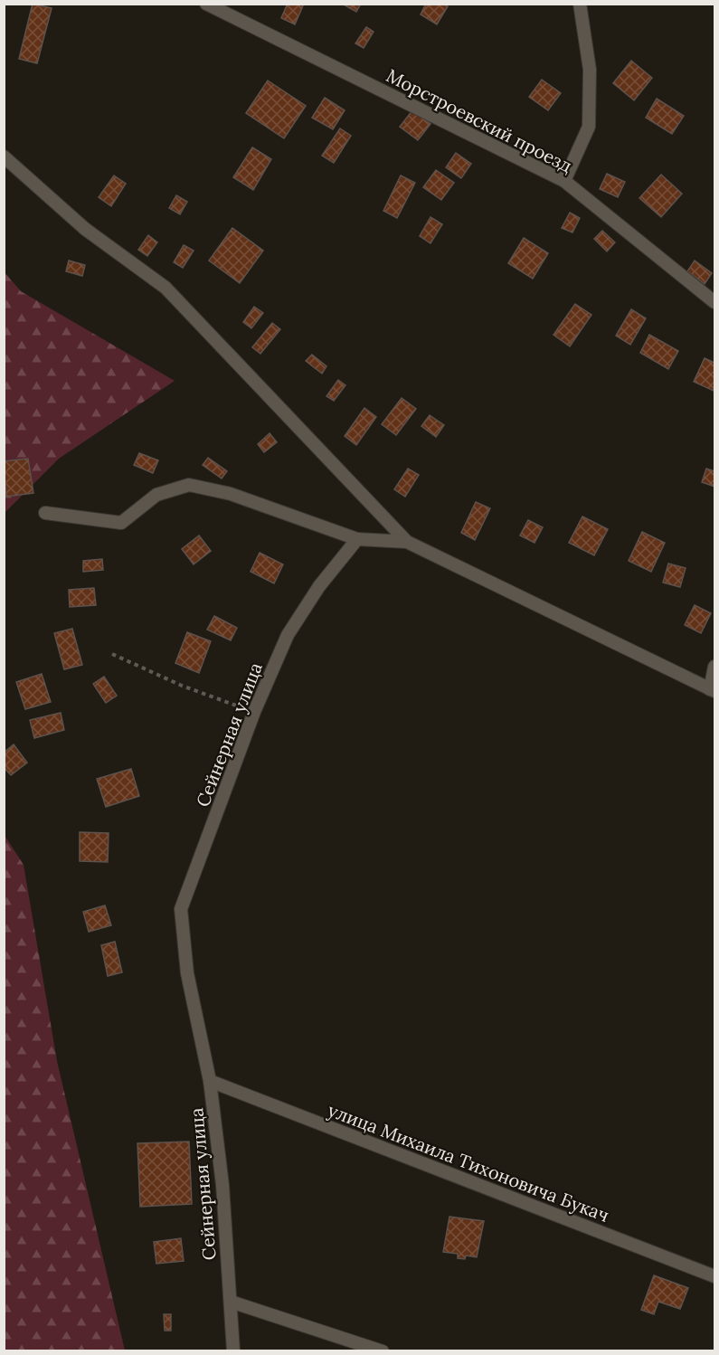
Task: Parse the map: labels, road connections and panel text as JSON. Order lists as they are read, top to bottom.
{
  "streets": {
    "lane": ["Морстроевский проезд", "Сейнерная улица", "улица Михаила Тихоновича Букач"]
  },
  "crossings": [
    ["Сейнерная улица", "улица Михаила Тихоновича Букач"]
  ]
}
